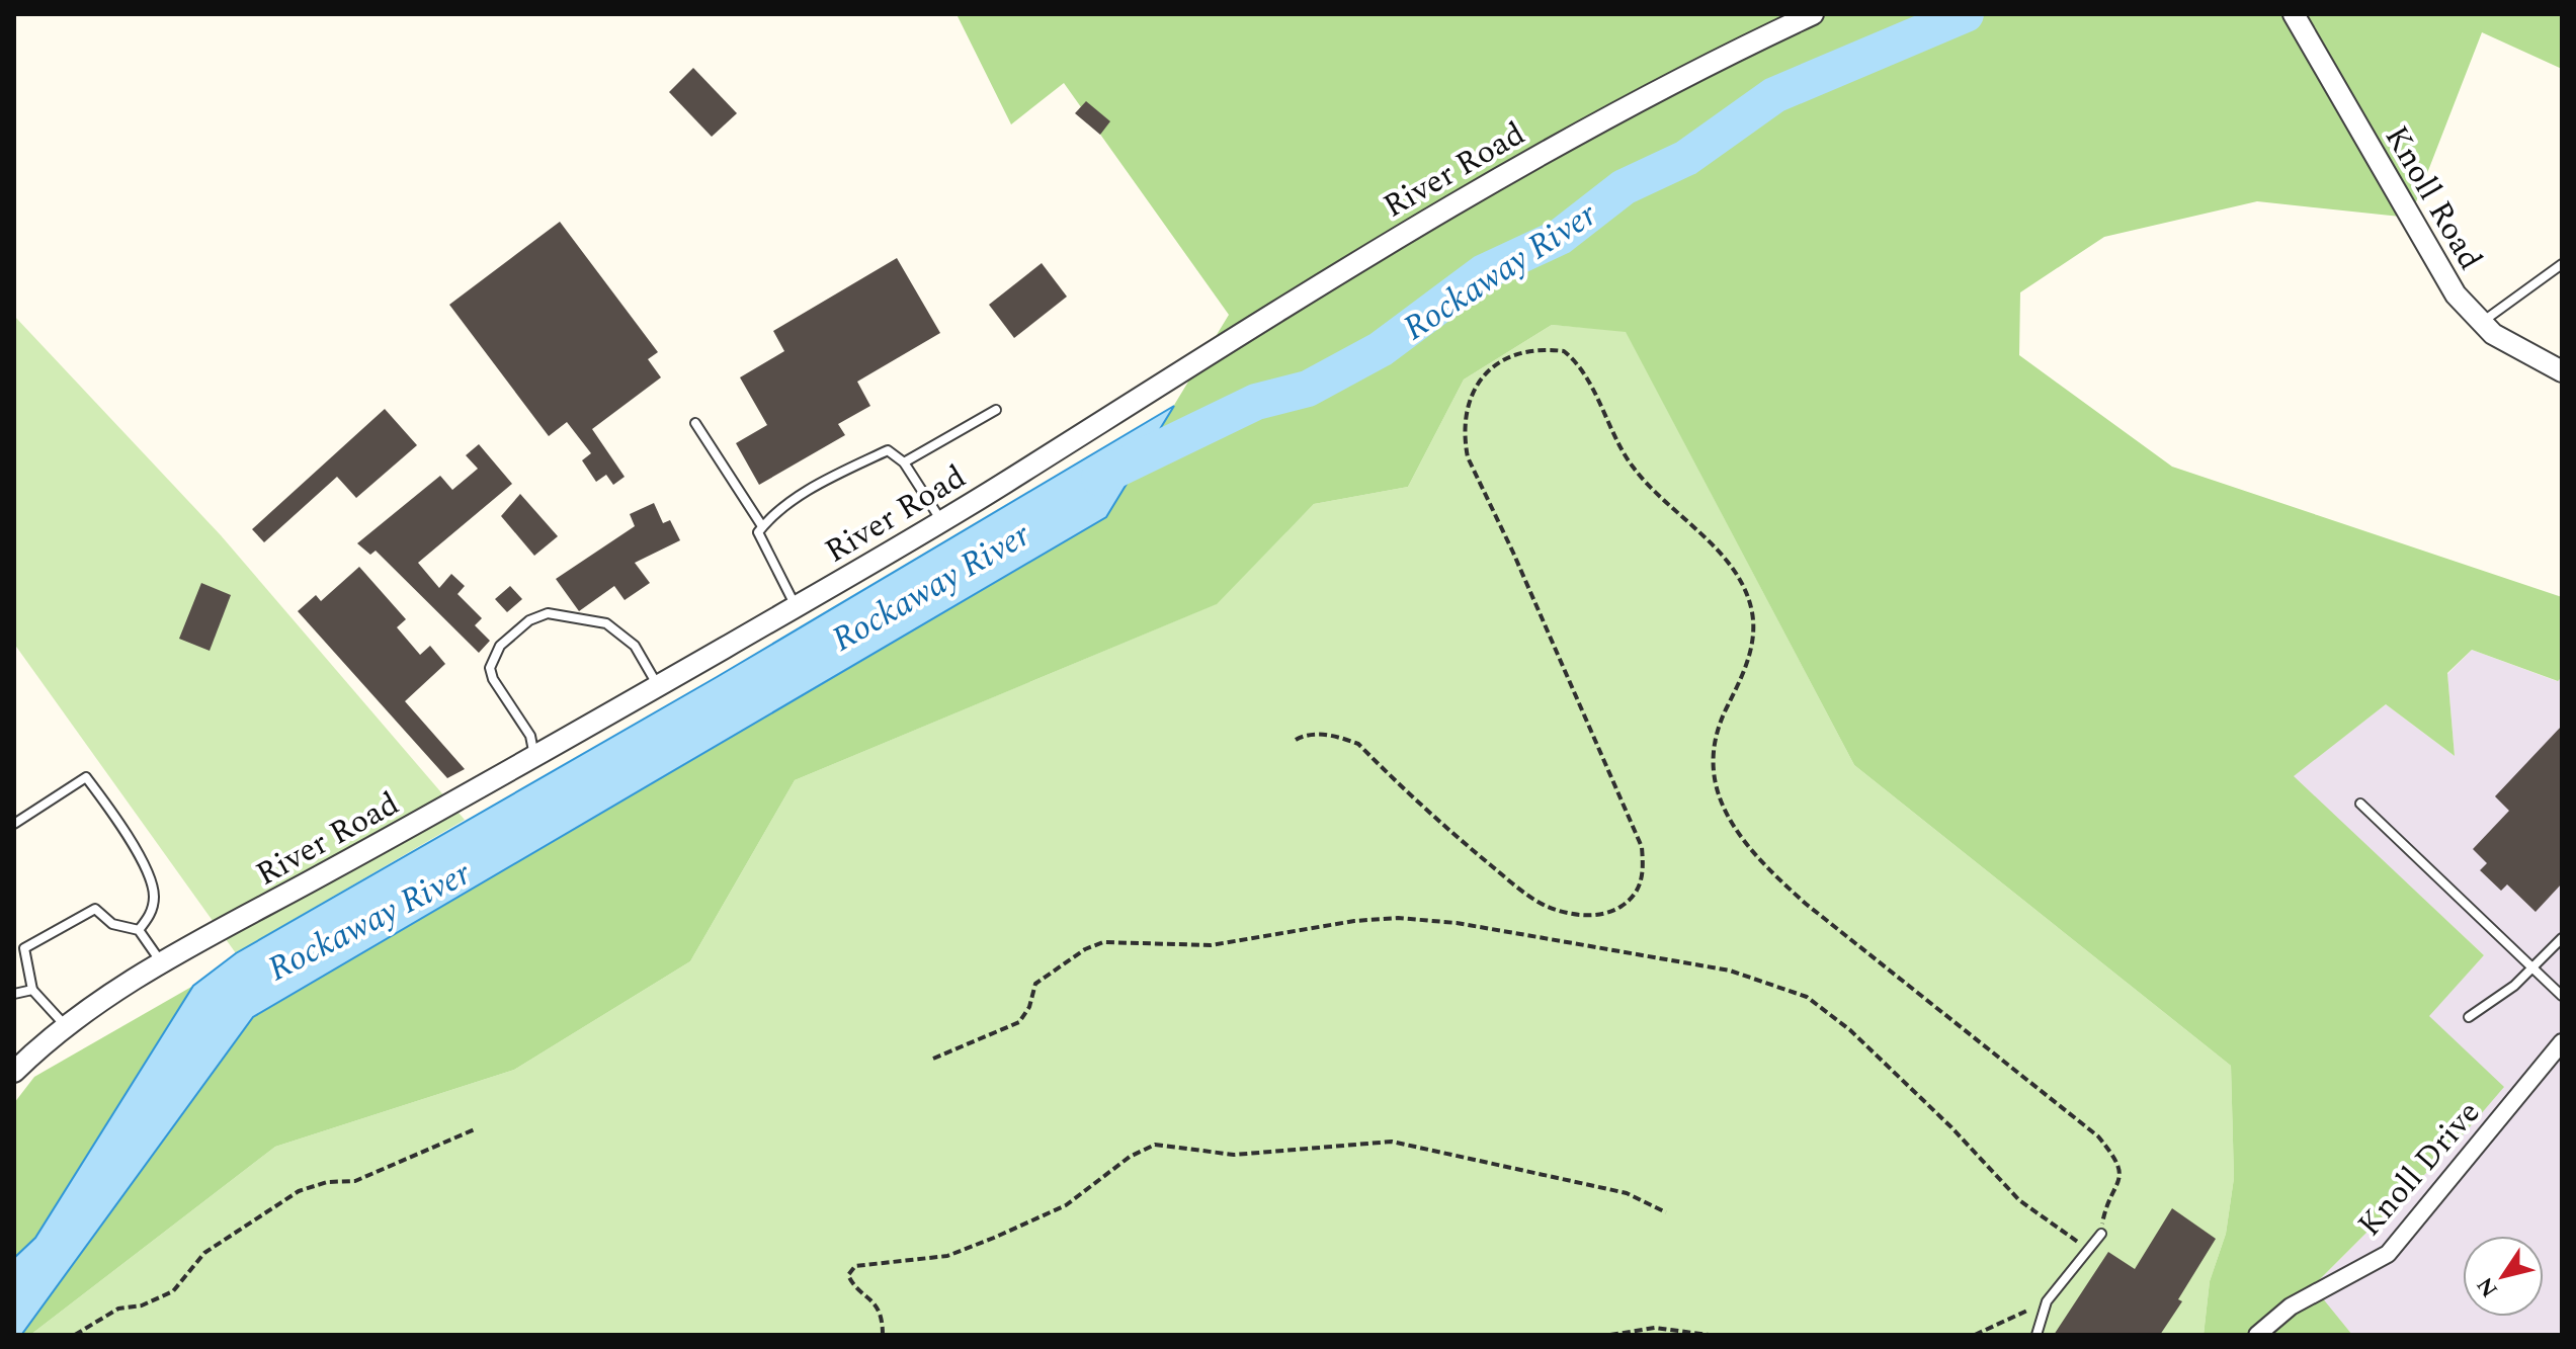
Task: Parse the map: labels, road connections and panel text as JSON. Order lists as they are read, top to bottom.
{
  "streets": {
    "street": ["River Road", "Knoll Road", "Knoll Drive"]
  },
  "water": ["Rockaway River"],
  "north": "bottom left"
}
